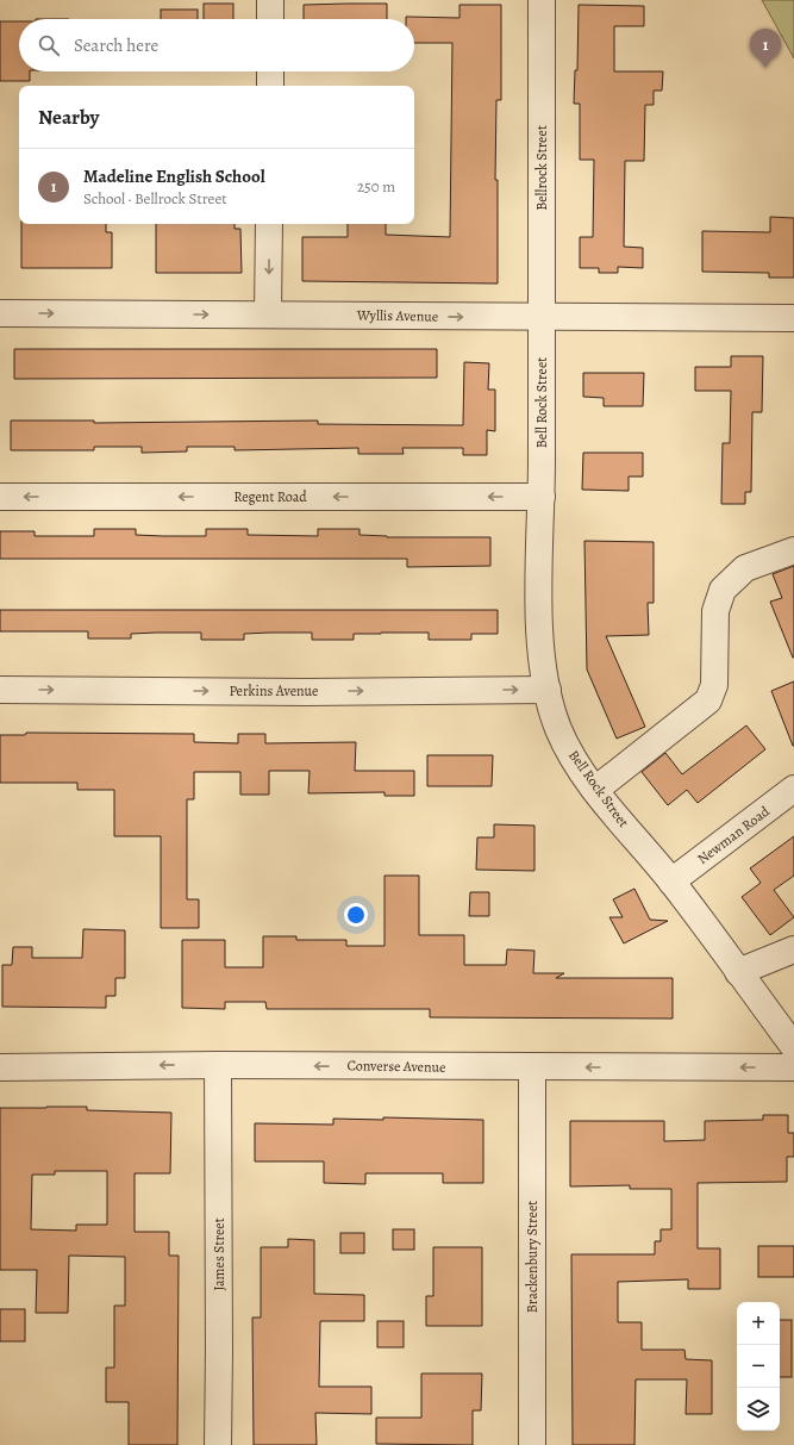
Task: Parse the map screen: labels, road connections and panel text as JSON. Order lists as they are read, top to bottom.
{
  "streets": {
    "street": [
      "Bellrock Street",
      "Wyllis Avenue",
      "Bell Rock Street",
      "Regent Road",
      "Perkins Avenue",
      "Newman Road",
      "Converse Avenue",
      "James Street",
      "Brackenbury Street"
    ]
  },
  "crossings": [
    ["Bellrock Street", "Wyllis Avenue"],
    ["Bellrock Street", "Bell Rock Street"],
    ["Wyllis Avenue", "Bell Rock Street"],
    ["Bell Rock Street", "Regent Road"],
    ["Bell Rock Street", "Perkins Avenue"],
    ["Bell Rock Street", "Newman Road"],
    ["Converse Avenue", "James Street"],
    ["Converse Avenue", "Brackenbury Street"]
  ],
  "one_way": [
    "Wyllis Avenue",
    "Regent Road",
    "Perkins Avenue",
    "Converse Avenue"
  ],
  "page": {
    "search": "Search here",
    "pins": "1",
    "heading": "Nearby",
    "list": [
      {
        "mark": "1",
        "name": "Madeline English School",
        "note": "School · Bellrock Street",
        "value": "250 m"
      }
    ],
    "map_buttons": ["+", "−"]
  }
}
